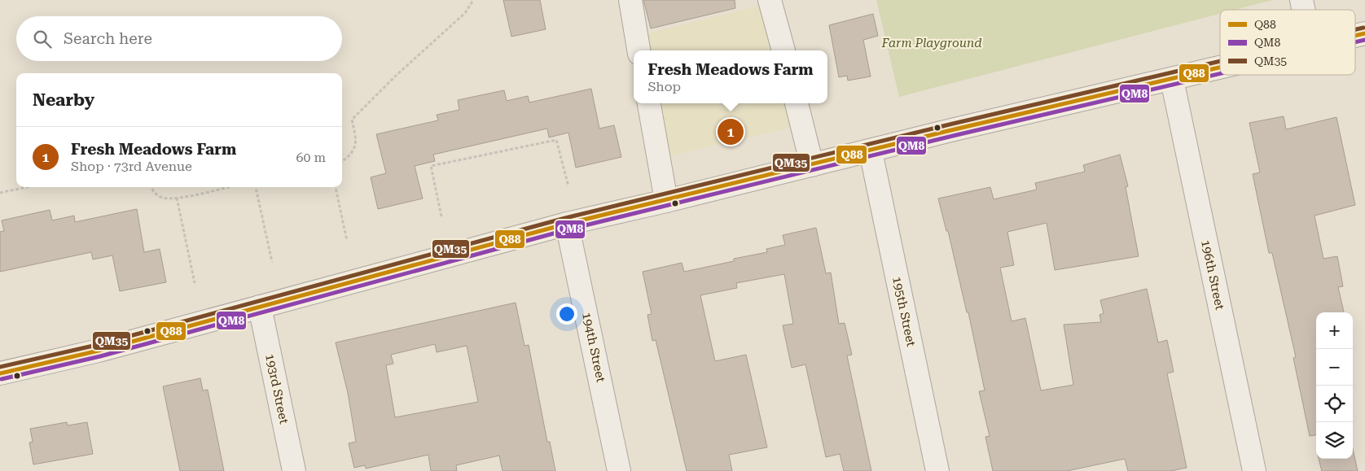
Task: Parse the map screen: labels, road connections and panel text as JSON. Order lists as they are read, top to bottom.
{
  "streets": {
    "street": [
      "196th Street",
      "195th Street",
      "194th Street",
      "193rd Street"
    ]
  },
  "parks": ["Farm Playground"],
  "lines": ["transit line QM35", "transit line Q88", "transit line QM8"],
  "legend": ["Q88", "QM8", "QM35"],
  "page": {
    "search": "Search here",
    "popup": ["Fresh Meadows Farm", "Shop"],
    "heading": "Nearby",
    "pins": "1",
    "list": [
      {
        "mark": "1",
        "name": "Fresh Meadows Farm",
        "note": "Shop · 73rd Avenue",
        "value": "60 m"
      }
    ],
    "map_buttons": ["+", "−"]
  }
}
